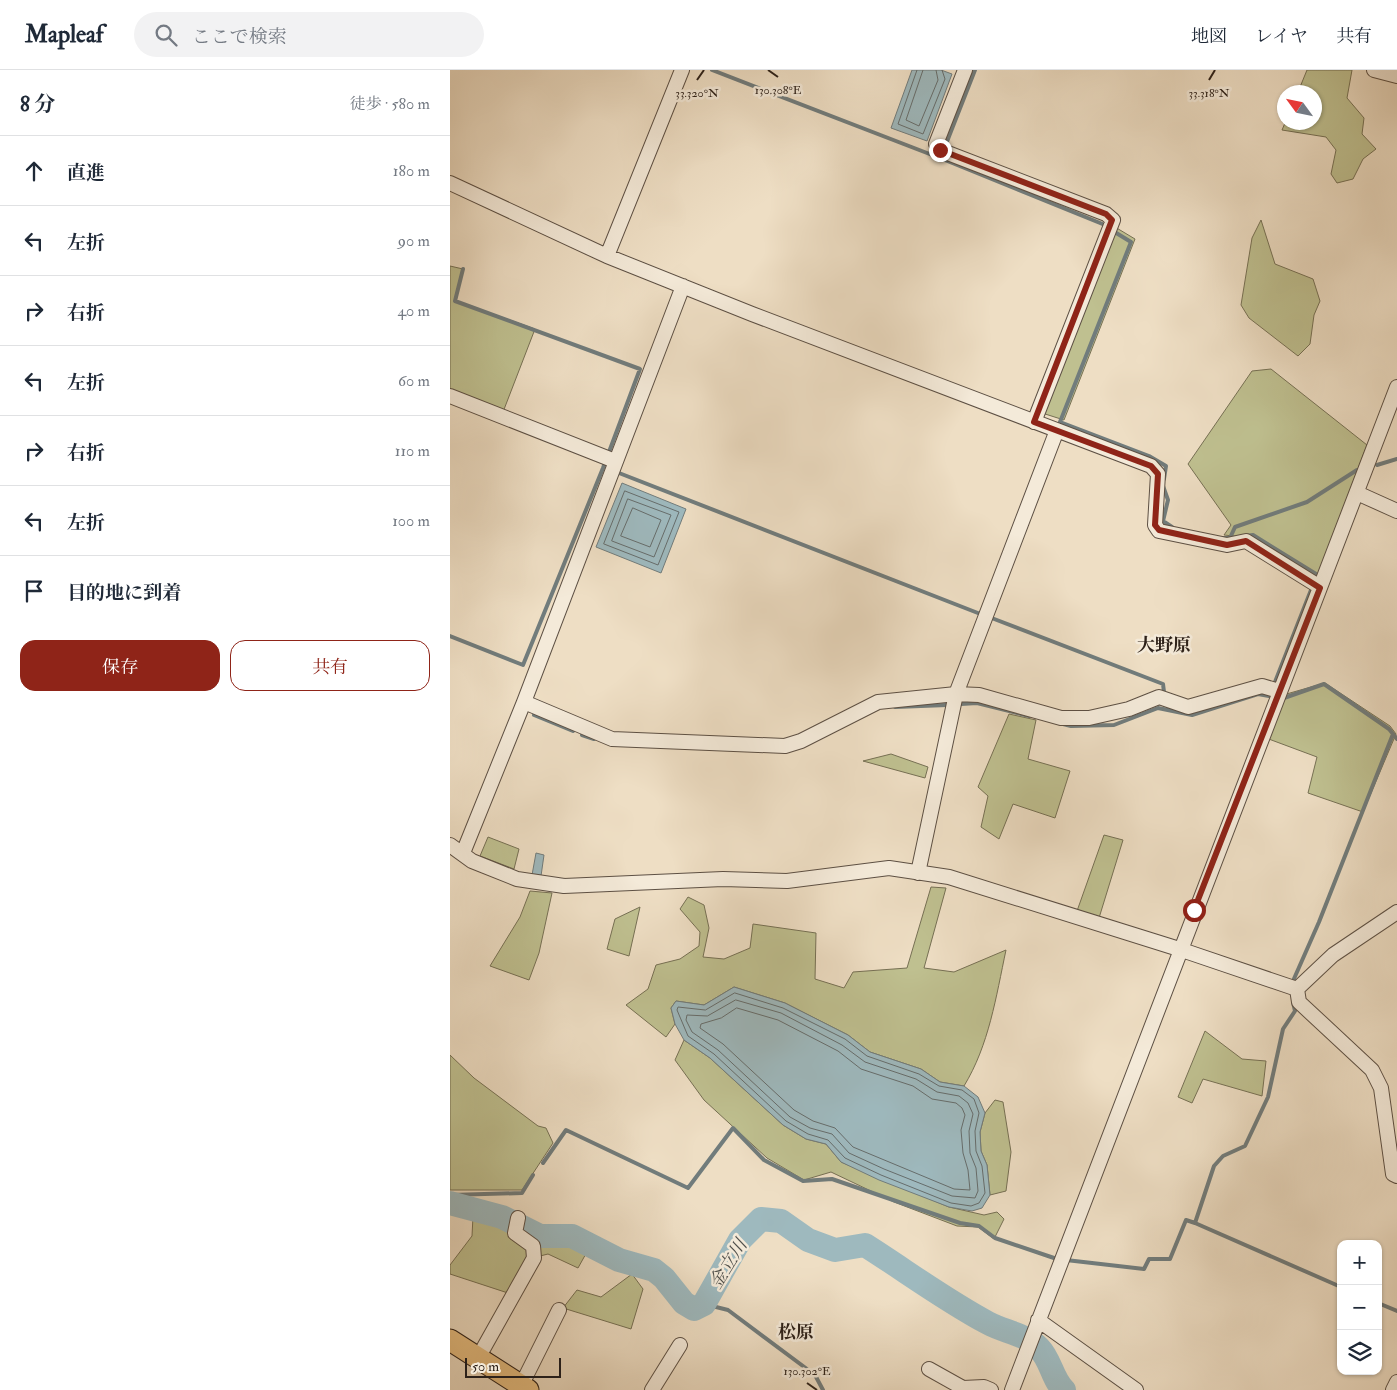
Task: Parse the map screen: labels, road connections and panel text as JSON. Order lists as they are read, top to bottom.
{
  "districts": ["大野原", "松原"],
  "water": ["金立川"],
  "scale_bar": "50 m",
  "north": "top left",
  "page": {
    "header": "Mapleaf",
    "search": "ここで検索",
    "nav": ["地図", "レイヤ", "共有"],
    "heading": ["8 分", "徒歩 · 580 m"],
    "list": [
      ["直進", "180 m"],
      ["左折", "90 m"],
      ["右折", "40 m"],
      ["左折", "60 m"],
      ["右折", "110 m"],
      ["左折", "100 m"],
      "目的地に到着"
    ],
    "buttons": ["保存", "共有"],
    "map_buttons": ["+", "−"],
    "scale": "50 m"
  },
  "coordinates": [
    "130.308°E",
    "33.320°N",
    "33.318°N",
    "130.302°E"
  ]
}
